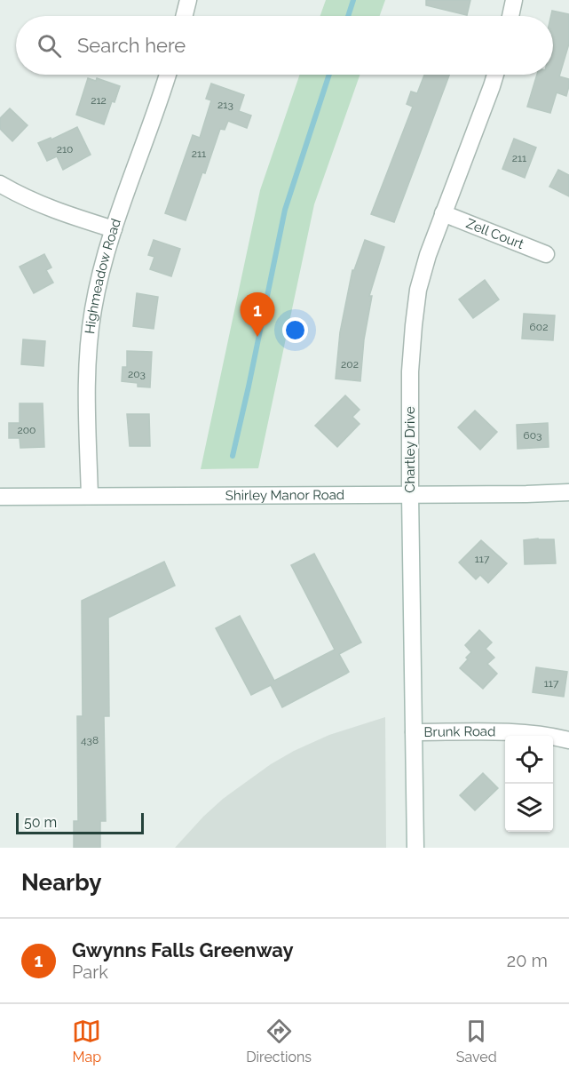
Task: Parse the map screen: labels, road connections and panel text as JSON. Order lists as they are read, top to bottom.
{
  "streets": {
    "street": [
      "Zell Court",
      "Highmeadow Road",
      "Chartley Drive",
      "Shirley Manor Road",
      "Brunk Road"
    ]
  },
  "crossings": [
    ["Zell Court", "Chartley Drive"],
    ["Highmeadow Road", "Shirley Manor Road"],
    ["Chartley Drive", "Shirley Manor Road"],
    ["Chartley Drive", "Brunk Road"]
  ],
  "house_numbers": [
    "212",
    "213",
    "210",
    "211",
    "211",
    "602",
    "202",
    "203",
    "200",
    "603",
    "117",
    "117",
    "438"
  ],
  "scale_bar": "50 m",
  "page": {
    "search": "Search here",
    "pins": "1",
    "scale": "50 m",
    "heading": "Nearby",
    "list": [
      {
        "mark": "1",
        "name": "Gwynns Falls Greenway",
        "note": "Park",
        "value": "20 m"
      }
    ],
    "nav": ["Map", "Directions", "Saved"]
  }
}
